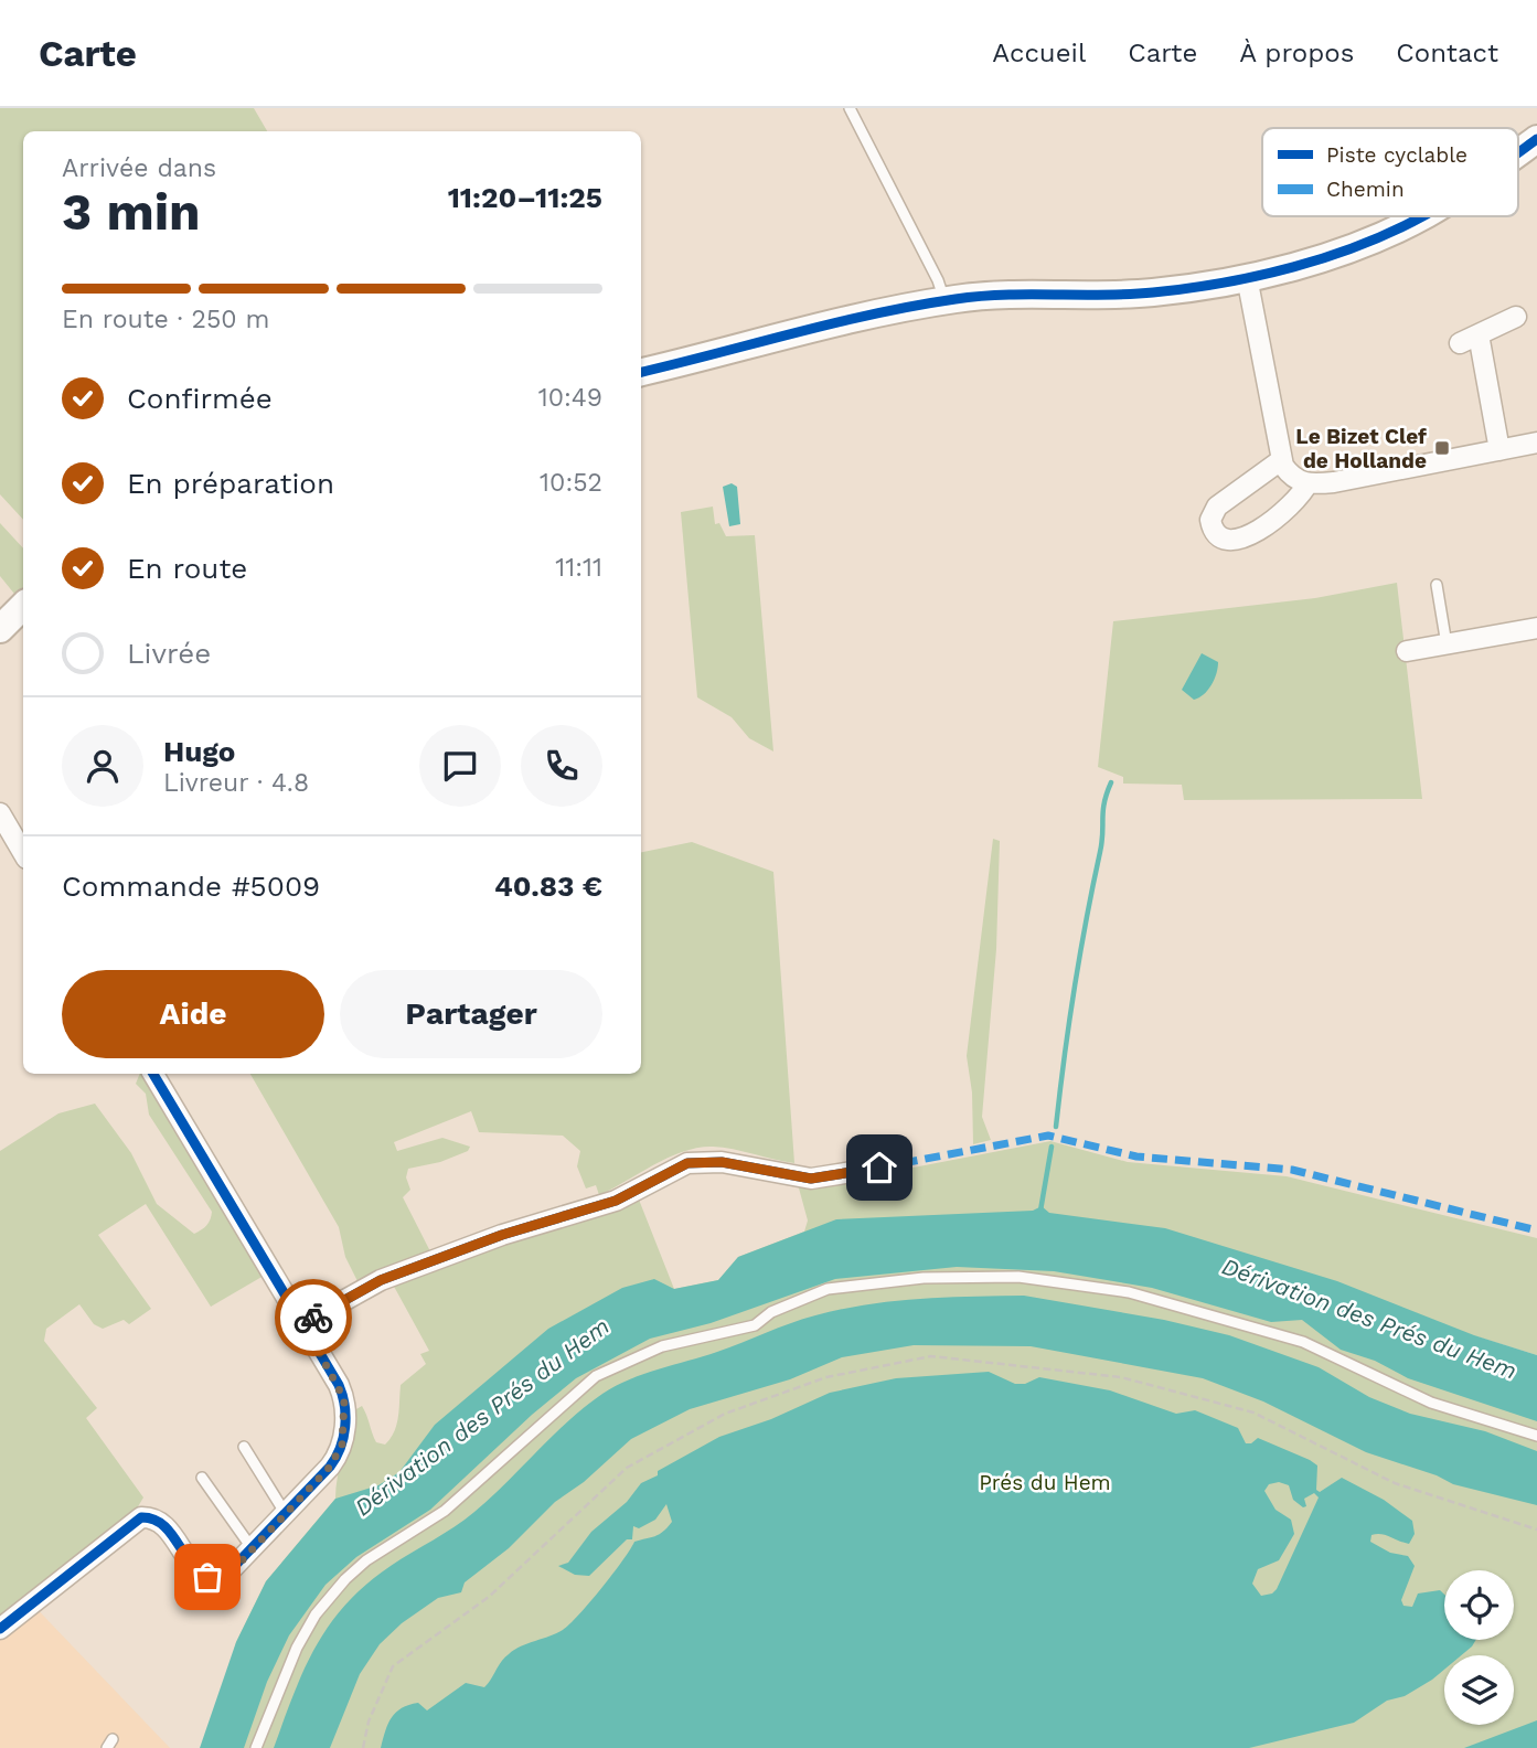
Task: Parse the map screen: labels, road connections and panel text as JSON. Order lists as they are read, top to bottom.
{
  "water": ["Dérivation des Prés du Hem"],
  "parks": ["Prés du Hem"],
  "places": {
    "transit": ["Le Bizet Clef de Hollande"]
  },
  "legend": ["Piste cyclable", "Chemin"],
  "page": {
    "header": "Carte",
    "nav": [
      "Accueil",
      "Carte",
      "À propos",
      "Contact"
    ],
    "heading": ["3 min", "Arrivée dans", "11:20–11:25"],
    "panel": [
      "Hugo",
      "Livreur · 4.8",
      "Commande #5009",
      "40.83 €"
    ],
    "bar": "En route · 250 m",
    "list": [
      ["Confirmée", "10:49"],
      ["En préparation", "10:52"],
      ["En route", "11:11"],
      "Livrée"
    ],
    "buttons": ["Aide", "Partager"]
  }
}
